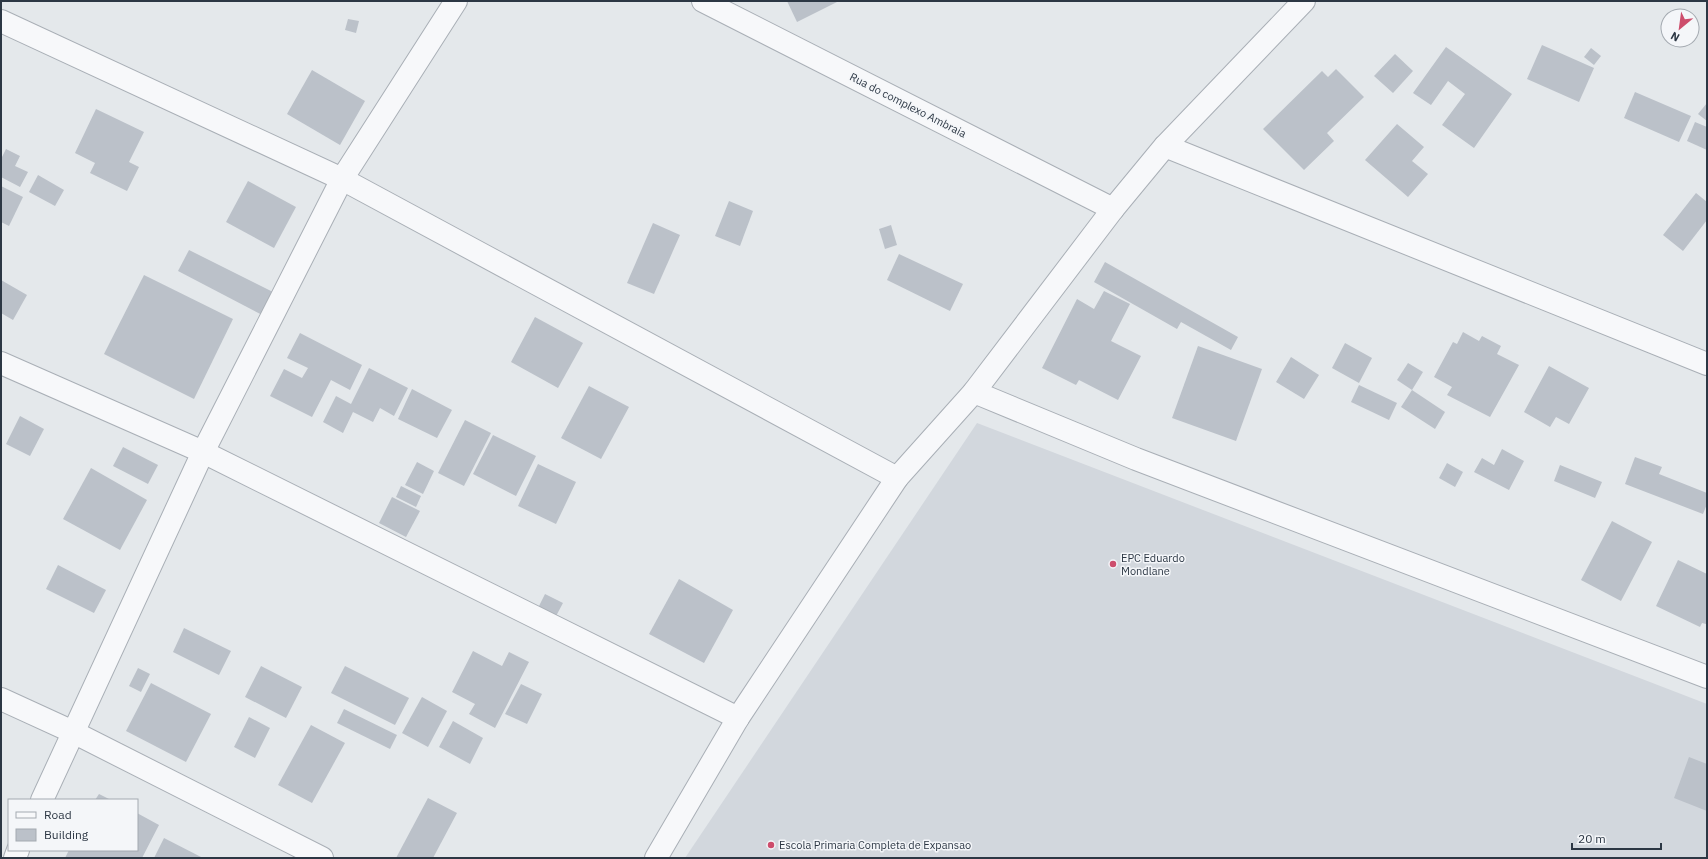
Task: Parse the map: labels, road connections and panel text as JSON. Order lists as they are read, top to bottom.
{
  "streets": {
    "street": ["Rua do complexo Ambraia"]
  },
  "places": ["EPC Eduardo Mondlane", "Escola Primaria Completa de Expansao"],
  "legend": ["Road", "Building"],
  "scale_bar": "20 m",
  "north": "bottom left"
}
